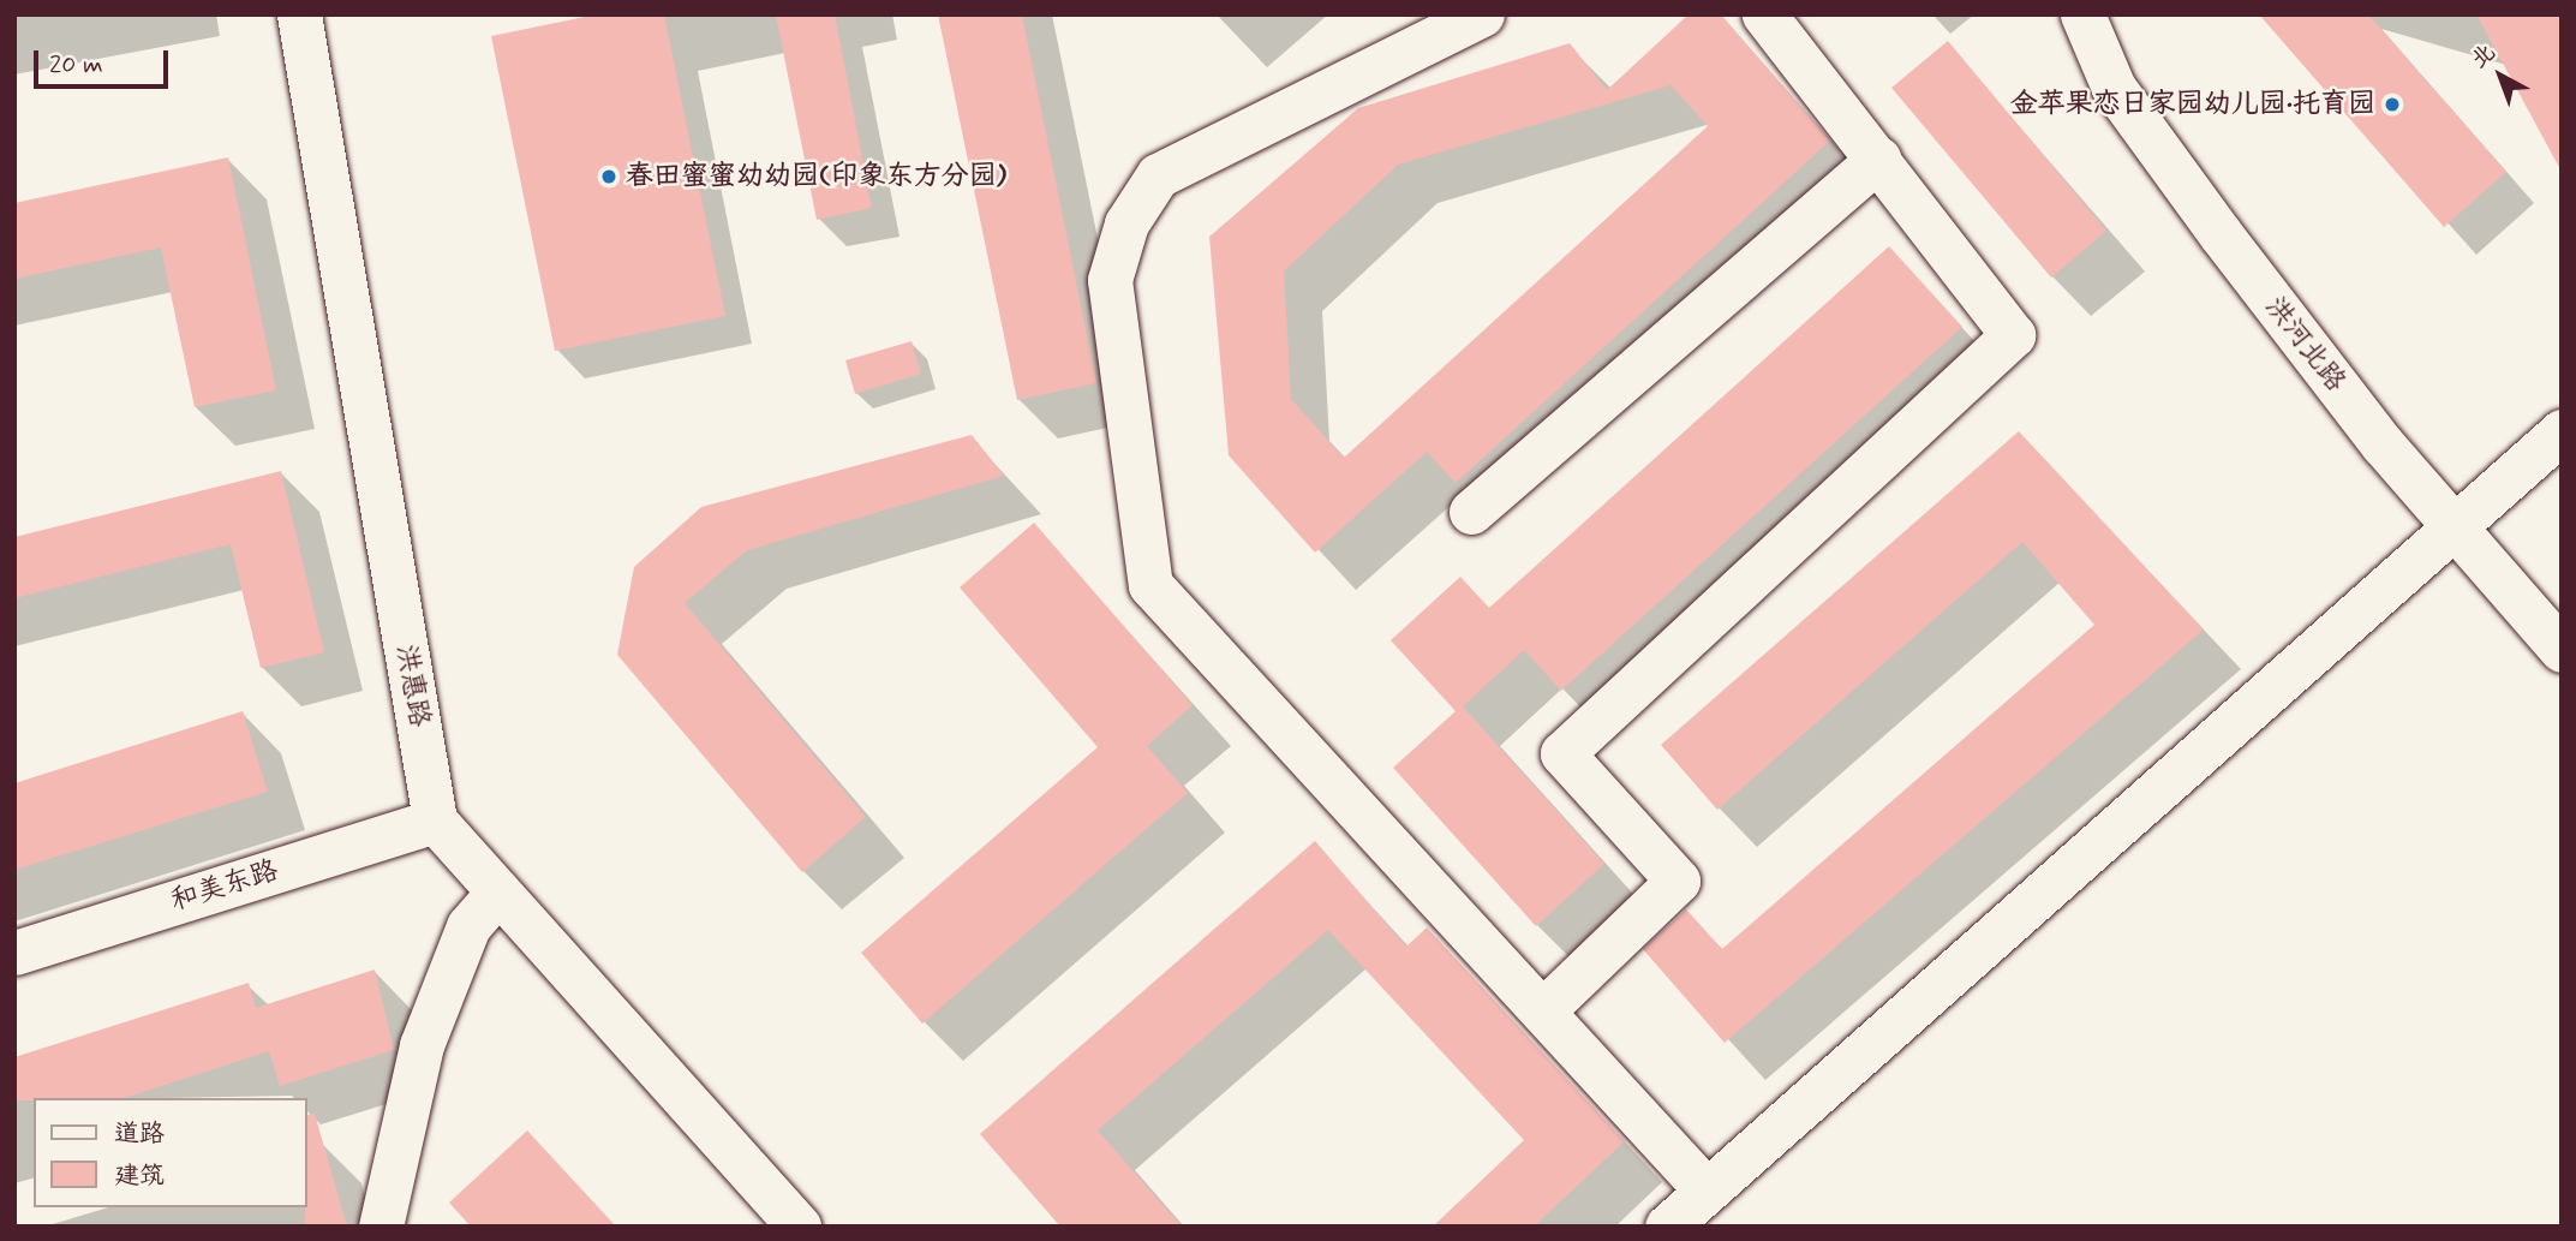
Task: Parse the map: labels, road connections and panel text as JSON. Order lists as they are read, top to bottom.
{
  "streets": {
    "street": ["洪河北路", "洪惠路", "和美东路"]
  },
  "crossings": [
    ["洪惠路", "和美东路"]
  ],
  "places": ["金苹果恋日家园幼儿园·托育园", "春田蜜蜜幼幼园(印象东方分园)"],
  "legend": ["道路", "建筑"],
  "scale_bar": "20 m",
  "north": "top left"
}
